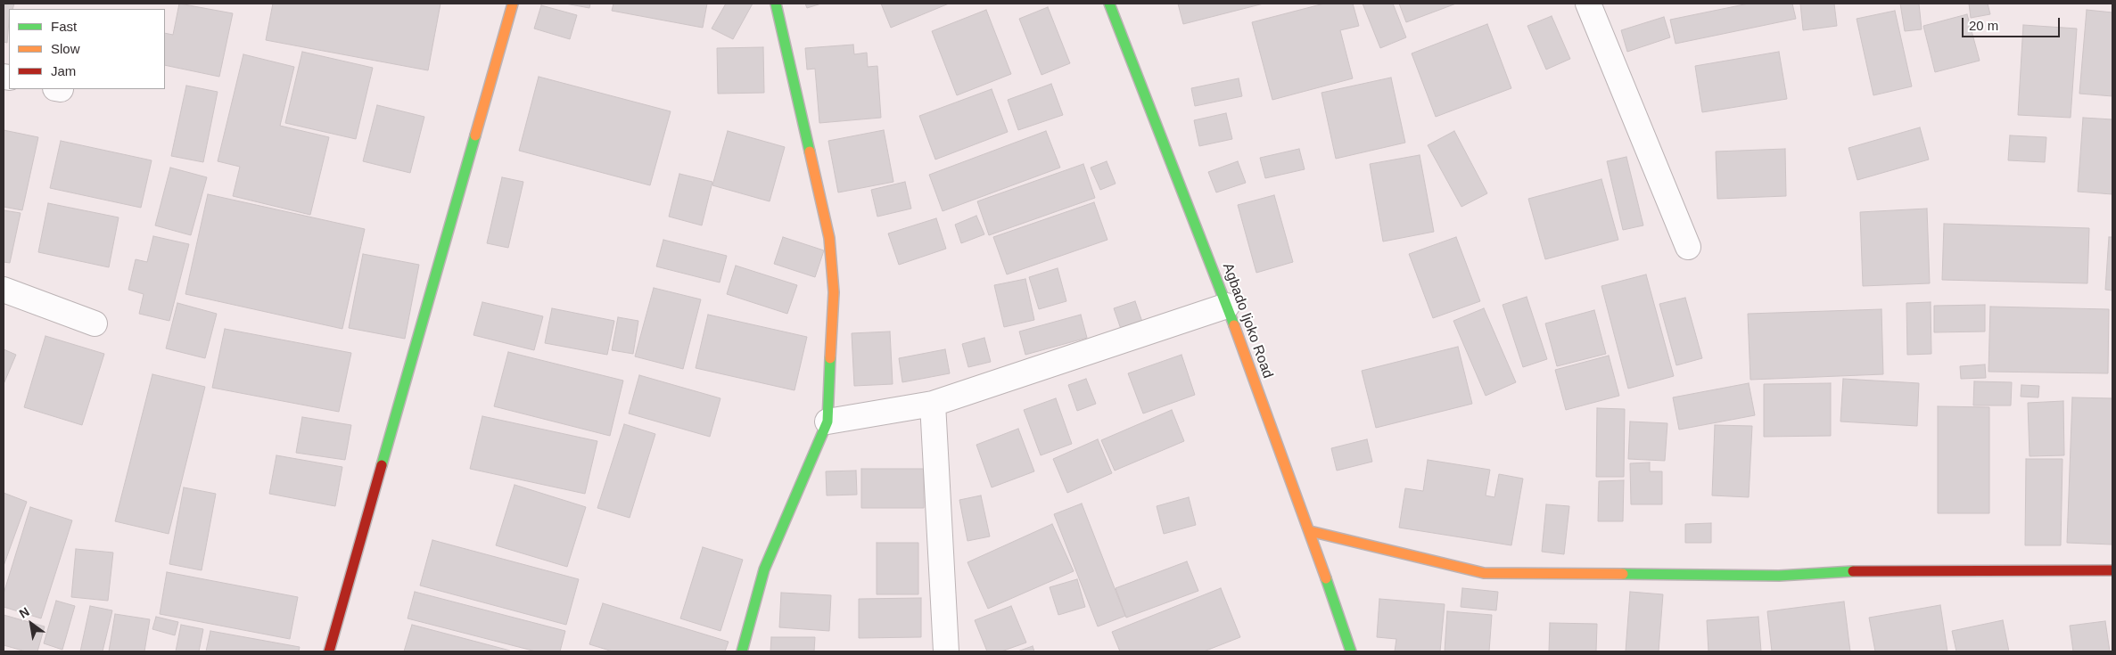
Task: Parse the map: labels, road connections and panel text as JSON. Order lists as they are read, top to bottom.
{
  "streets": {
    "street": ["Agbado Ijoko Road"]
  },
  "legend": ["Fast", "Slow", "Jam"],
  "scale_bar": "20 m",
  "north": "top left"
}
